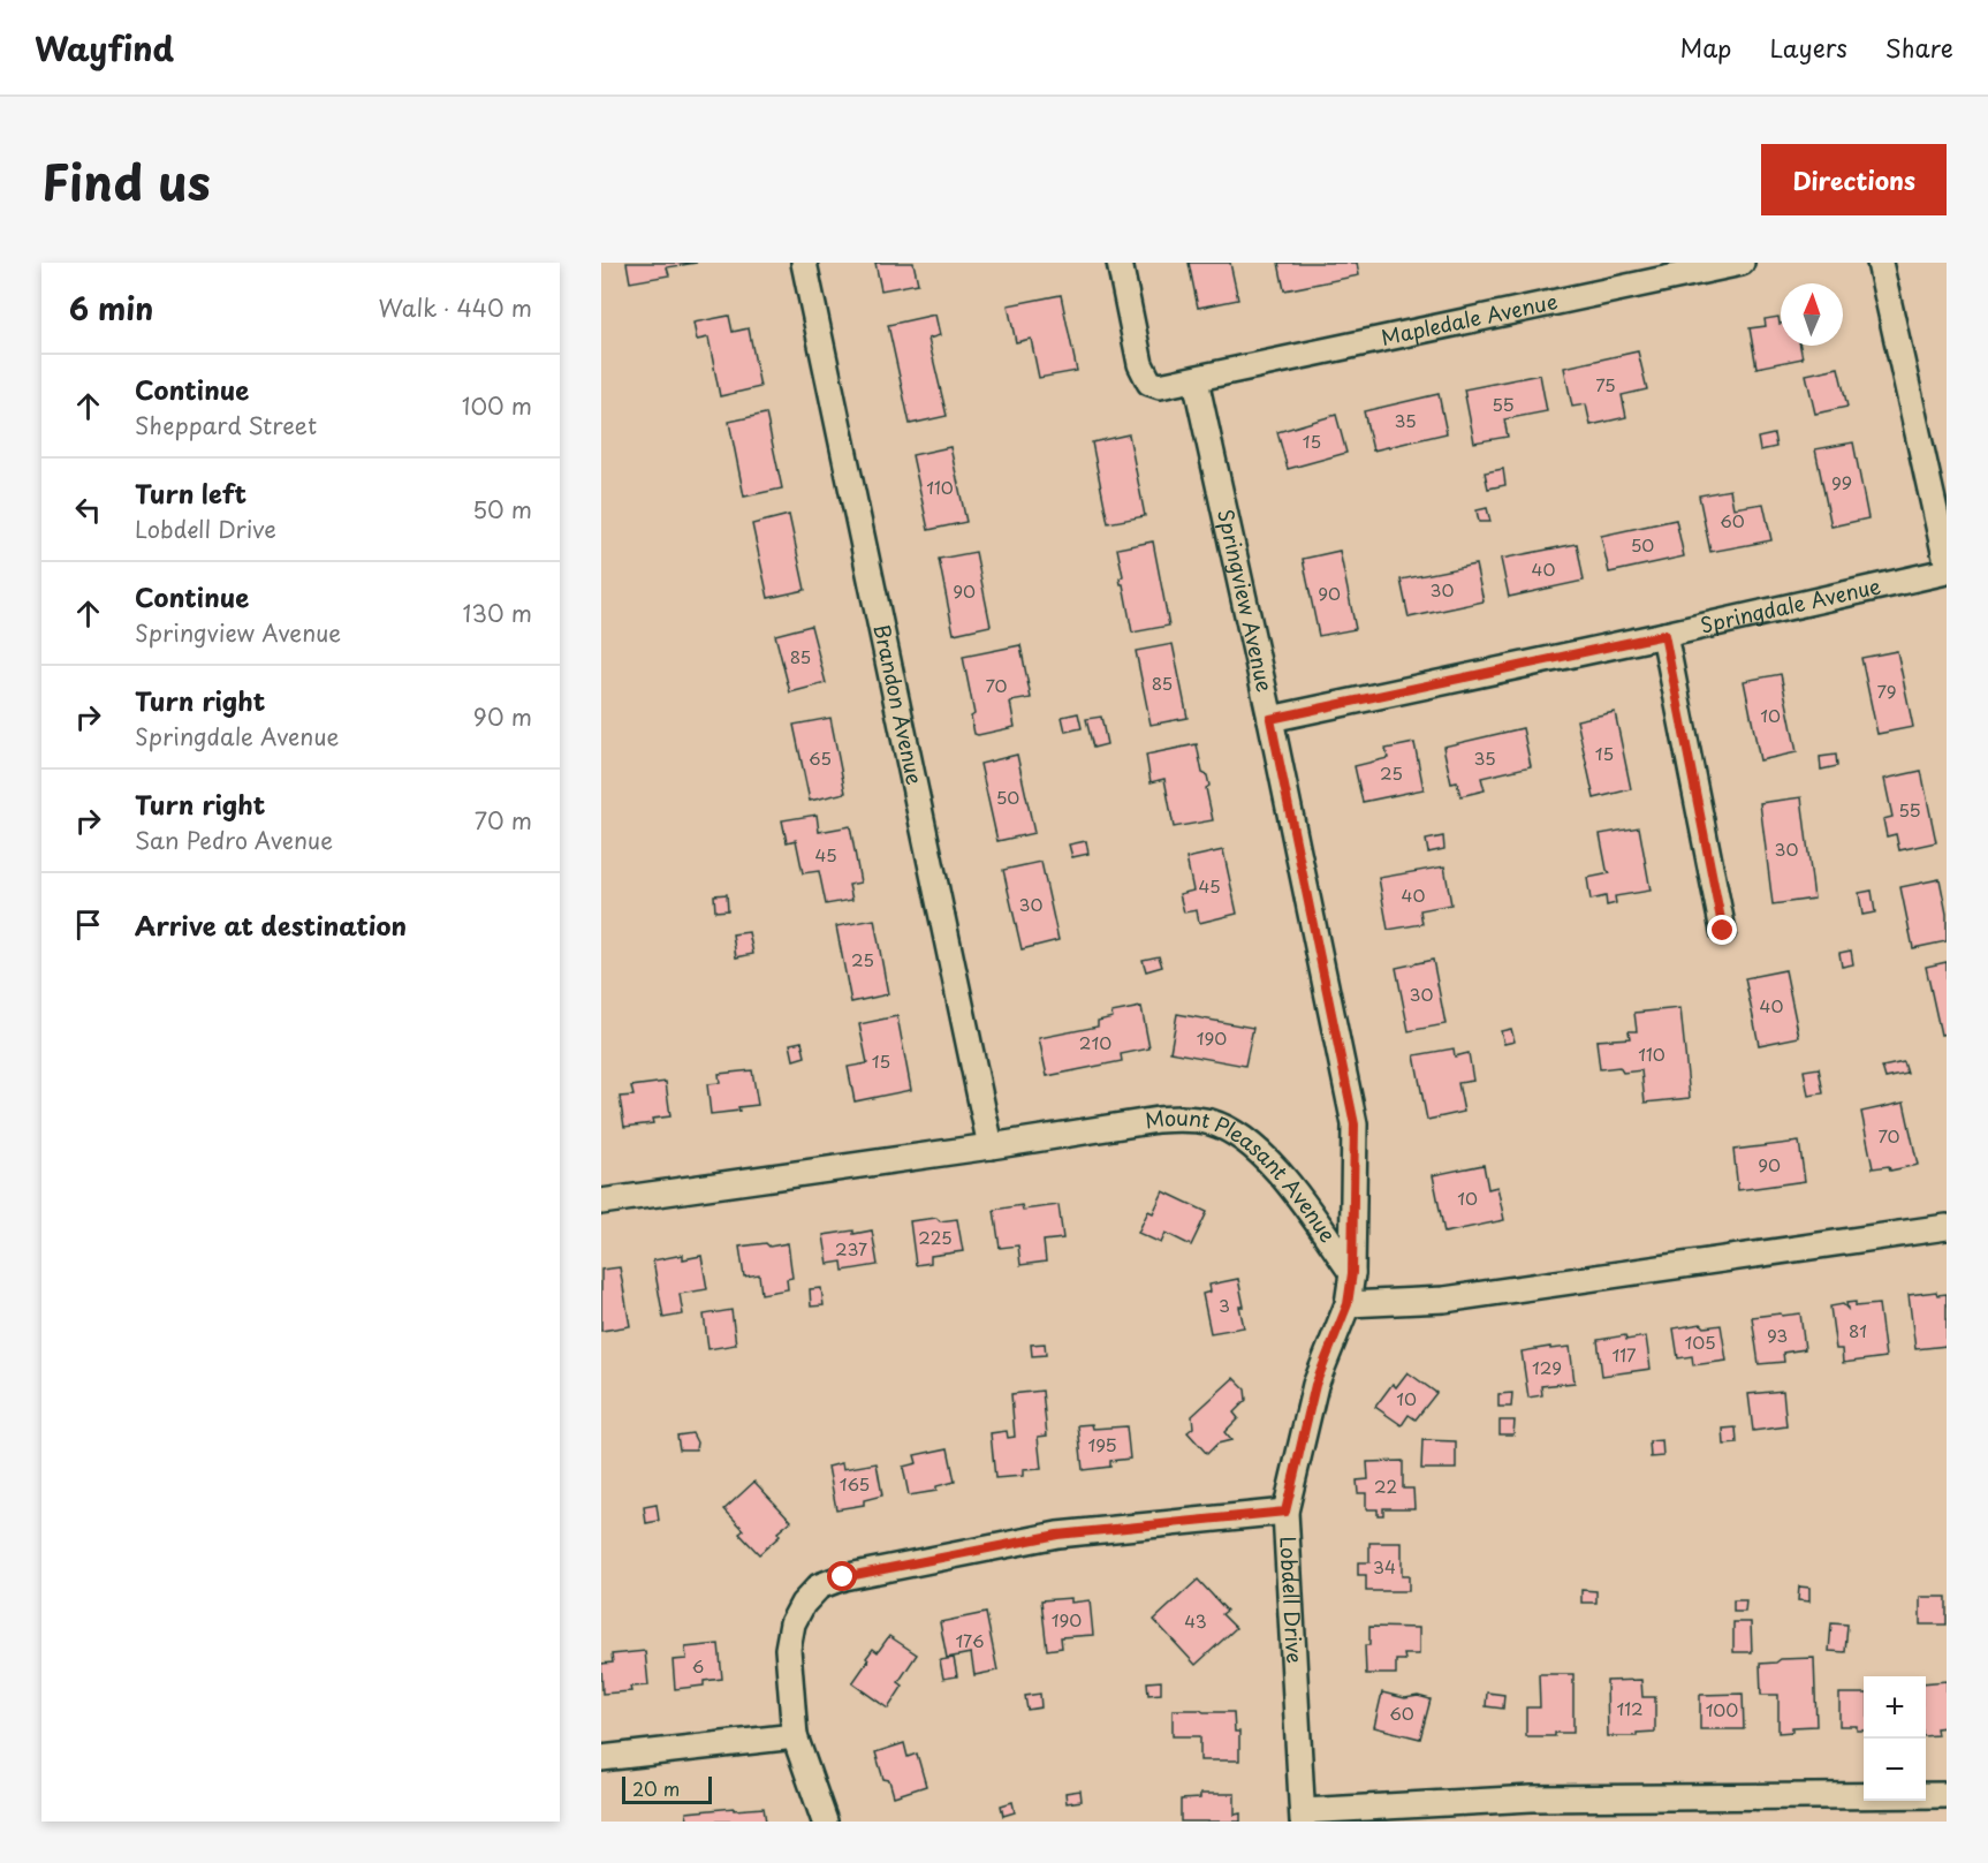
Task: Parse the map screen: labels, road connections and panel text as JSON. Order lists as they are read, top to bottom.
{
  "streets": {
    "street": [
      "Mapledale Avenue",
      "Springview Avenue",
      "Springdale Avenue",
      "Brandon Avenue",
      "Mount Pleasant Avenue",
      "Lobdell Drive"
    ]
  },
  "crossings": [
    ["Mapledale Avenue", "Springview Avenue"],
    ["Springview Avenue", "Springdale Avenue"],
    ["Springview Avenue", "Mount Pleasant Avenue"],
    ["Brandon Avenue", "Mount Pleasant Avenue"],
    ["Mount Pleasant Avenue", "Lobdell Drive"]
  ],
  "house_numbers": [
    "75",
    "55",
    "35",
    "15",
    "99",
    "110",
    "60",
    "50",
    "40",
    "30",
    "90",
    "90",
    "85",
    "85",
    "70",
    "79",
    "10",
    "15",
    "65",
    "35",
    "25",
    "50",
    "55",
    "30",
    "45",
    "45",
    "40",
    "30",
    "25",
    "30",
    "40",
    "190",
    "210",
    "110",
    "15",
    "70",
    "90",
    "10",
    "225",
    "237",
    "3",
    "81",
    "93",
    "105",
    "117",
    "129",
    "10",
    "195",
    "165",
    "22",
    "34",
    "190",
    "43",
    "176",
    "6",
    "112",
    "100",
    "60"
  ],
  "scale_bar": "20 m",
  "north": "top",
  "page": {
    "header": "Wayfind",
    "nav": ["Map", "Layers", "Share"],
    "title": "Find us",
    "buttons": "Directions",
    "heading": ["6 min", "Walk · 440 m"],
    "list": [
      ["Continue", "Sheppard Street", "100 m"],
      ["Turn left", "Lobdell Drive", "50 m"],
      ["Continue", "Springview Avenue", "130 m"],
      ["Turn right", "Springdale Avenue", "90 m"],
      ["Turn right", "San Pedro Avenue", "70 m"],
      "Arrive at destination"
    ],
    "map_buttons": ["+", "−"],
    "scale": "20 m"
  }
}
